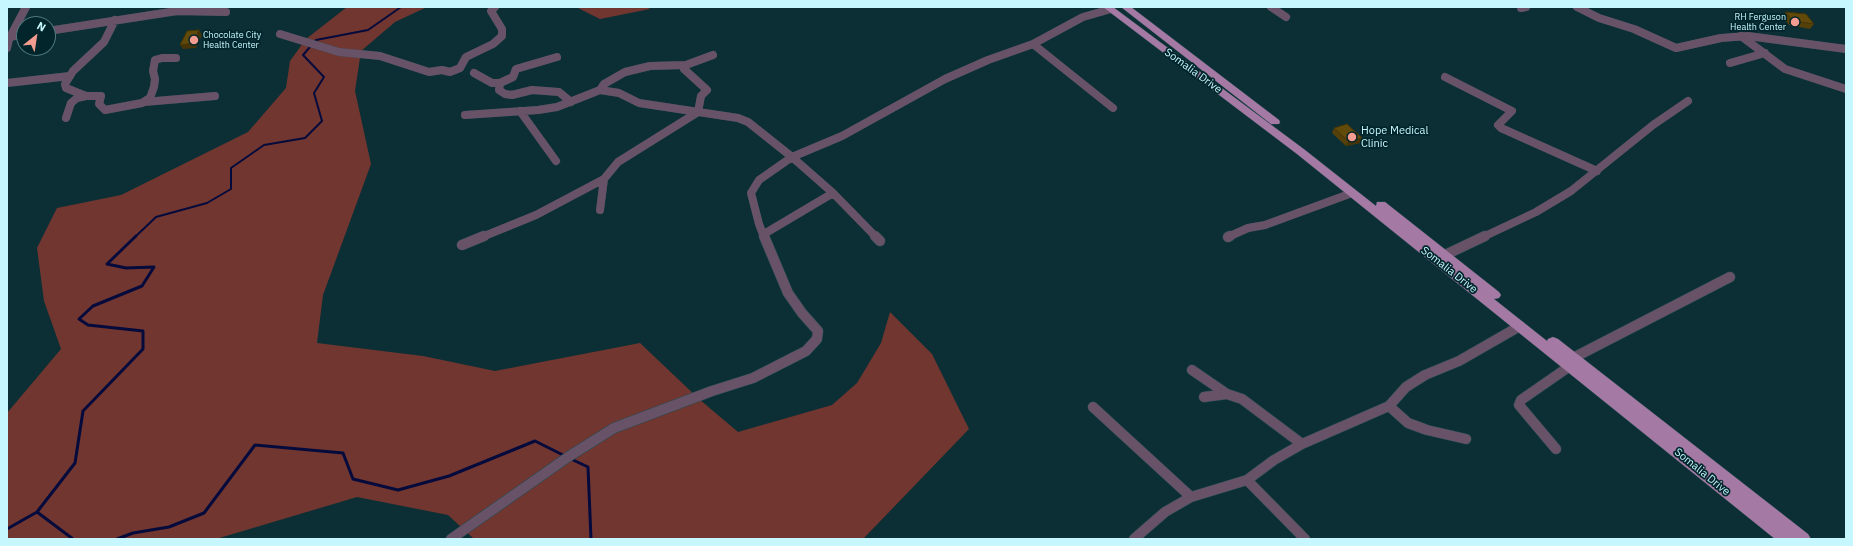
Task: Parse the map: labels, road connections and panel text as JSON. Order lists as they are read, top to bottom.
{
  "streets": {
    "main road": ["Somalia Drive"]
  },
  "places": ["RH Ferguson Health Center", "Chocolate City Health Center", "Hope Medical Clinic"],
  "north": "top right"
}
